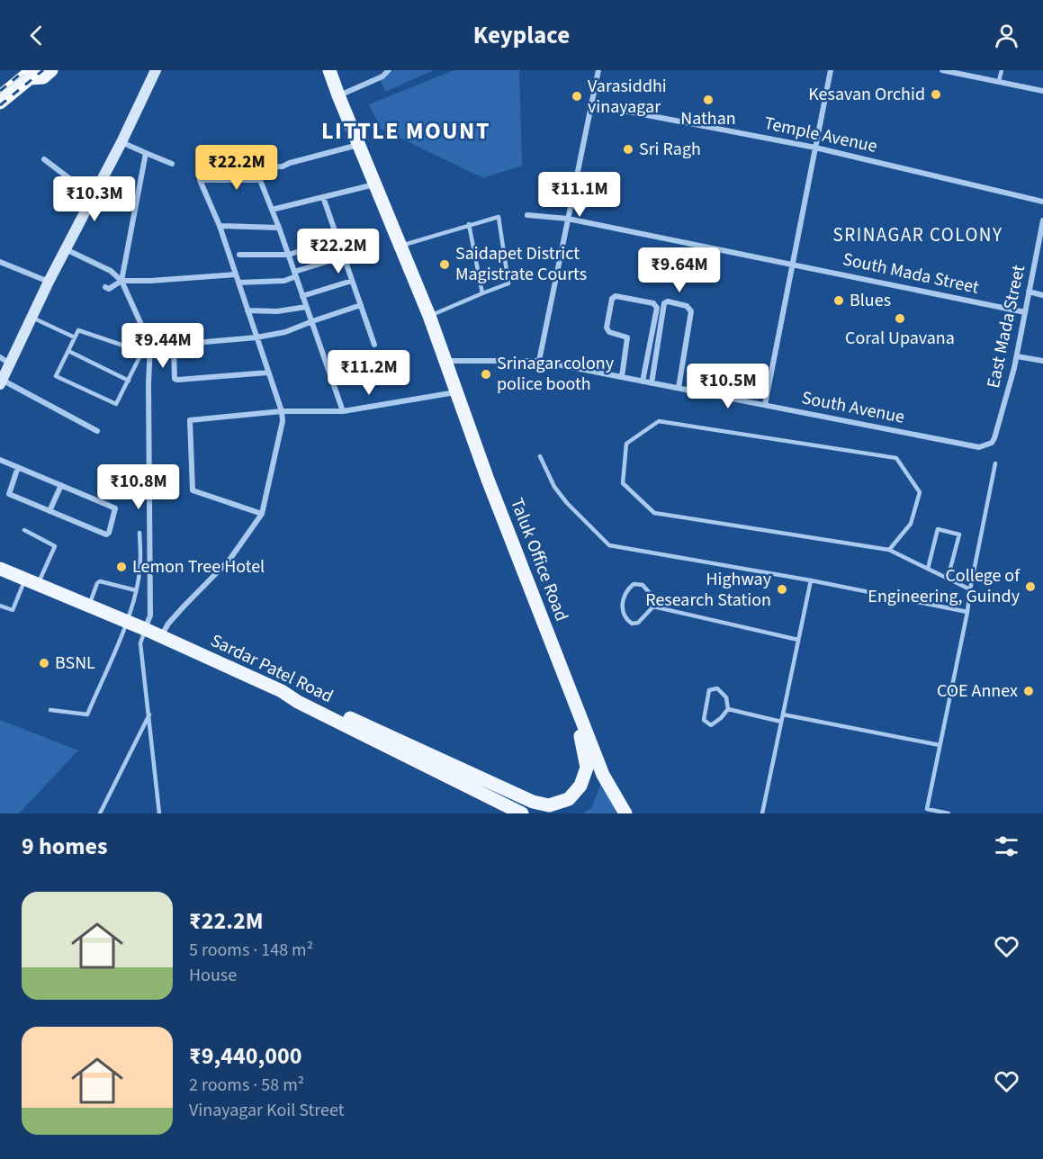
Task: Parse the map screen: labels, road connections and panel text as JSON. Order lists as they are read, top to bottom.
{
  "streets": {
    "main road": ["Taluk Office Road", "Sardar Patel Road"],
    "street": [
      "Temple Avenue",
      "South Mada Street",
      "East Mada Street",
      "South Avenue"
    ]
  },
  "crossings": [
    ["South Mada Street", "East Mada Street"],
    ["East Mada Street", "South Avenue"],
    ["South Avenue", "Taluk Office Road"]
  ],
  "districts": ["LITTLE MOUNT", "SRINAGAR COLONY"],
  "places": [
    "Kesavan Orchid",
    "Varasiddhi vinayagar",
    "Nathan",
    "Sri Ragh",
    "Saidapet District Magistrate Courts",
    "Blues",
    "Coral Upavana",
    "Srinagar colony police booth",
    "Lemon Tree Hotel",
    "College of Engineering, Guindy",
    "Highway Research Station",
    "BSNL",
    "COE Annex"
  ],
  "page": {
    "header": "Keyplace",
    "price": [
      "₹22.2M",
      "₹11.1M",
      "₹10.3M",
      "₹22.2M",
      "₹9.64M",
      "₹9.44M",
      "₹11.2M",
      "₹10.5M",
      "₹10.8M"
    ],
    "heading": "9 homes",
    "list": [
      {
        "name": "₹22.2M",
        "note": "5 rooms · 148 m² · House"
      },
      {
        "name": "₹9,440,000",
        "note": "2 rooms · 58 m² · Vinayagar Koil Street"
      }
    ]
  }
}
